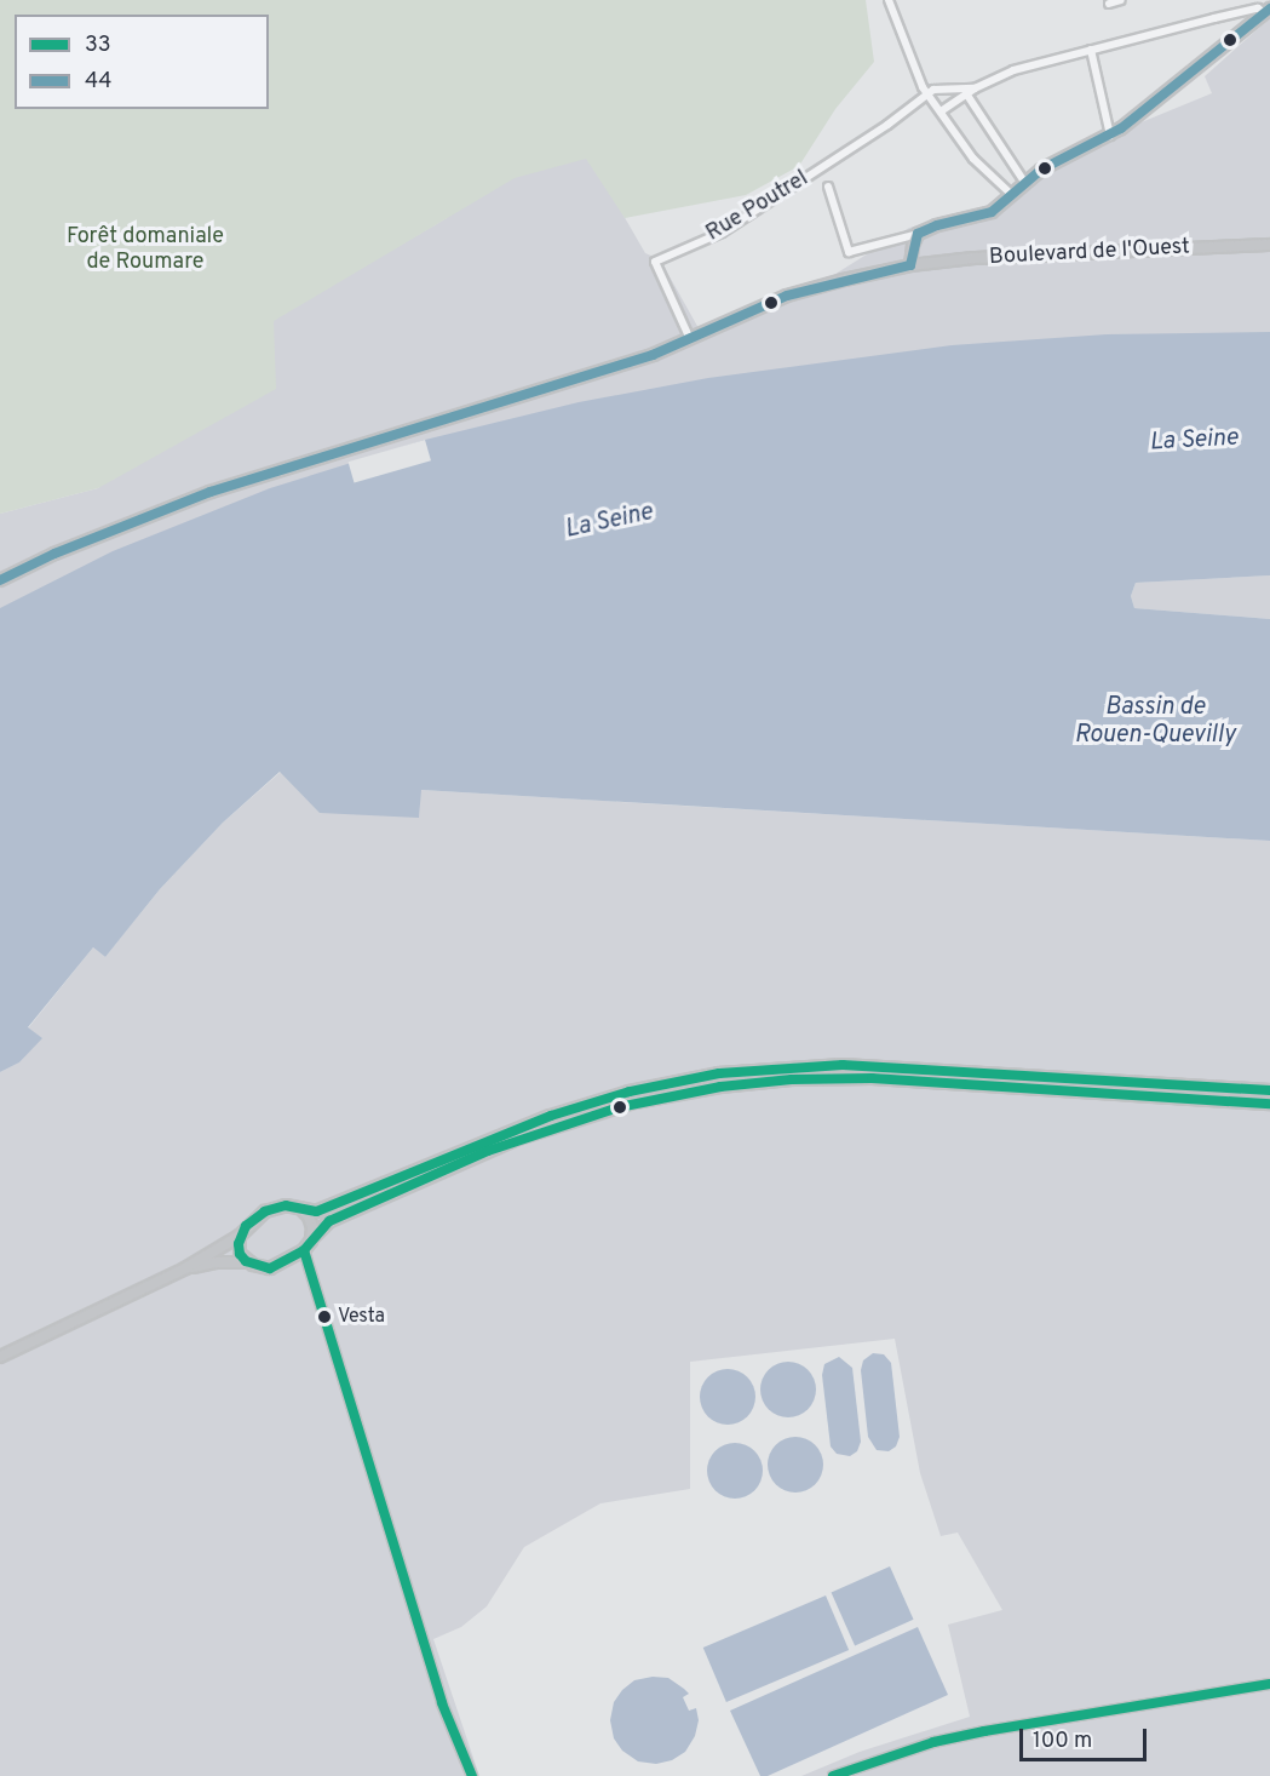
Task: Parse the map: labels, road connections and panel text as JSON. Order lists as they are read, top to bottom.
{
  "streets": {
    "main road": ["Boulevard de l'Ouest"],
    "street": ["Rue Poutrel"]
  },
  "crossings": [
    ["Rue Poutrel", "Boulevard de l'Ouest"]
  ],
  "water": ["La Seine", "Bassin de Rouen-Quevilly"],
  "parks": ["Forêt domaniale de Roumare"],
  "places": ["Vesta"],
  "lines": ["transit line 44", "transit line 33"],
  "legend": ["33", "44"],
  "scale_bar": "100 m"
}
